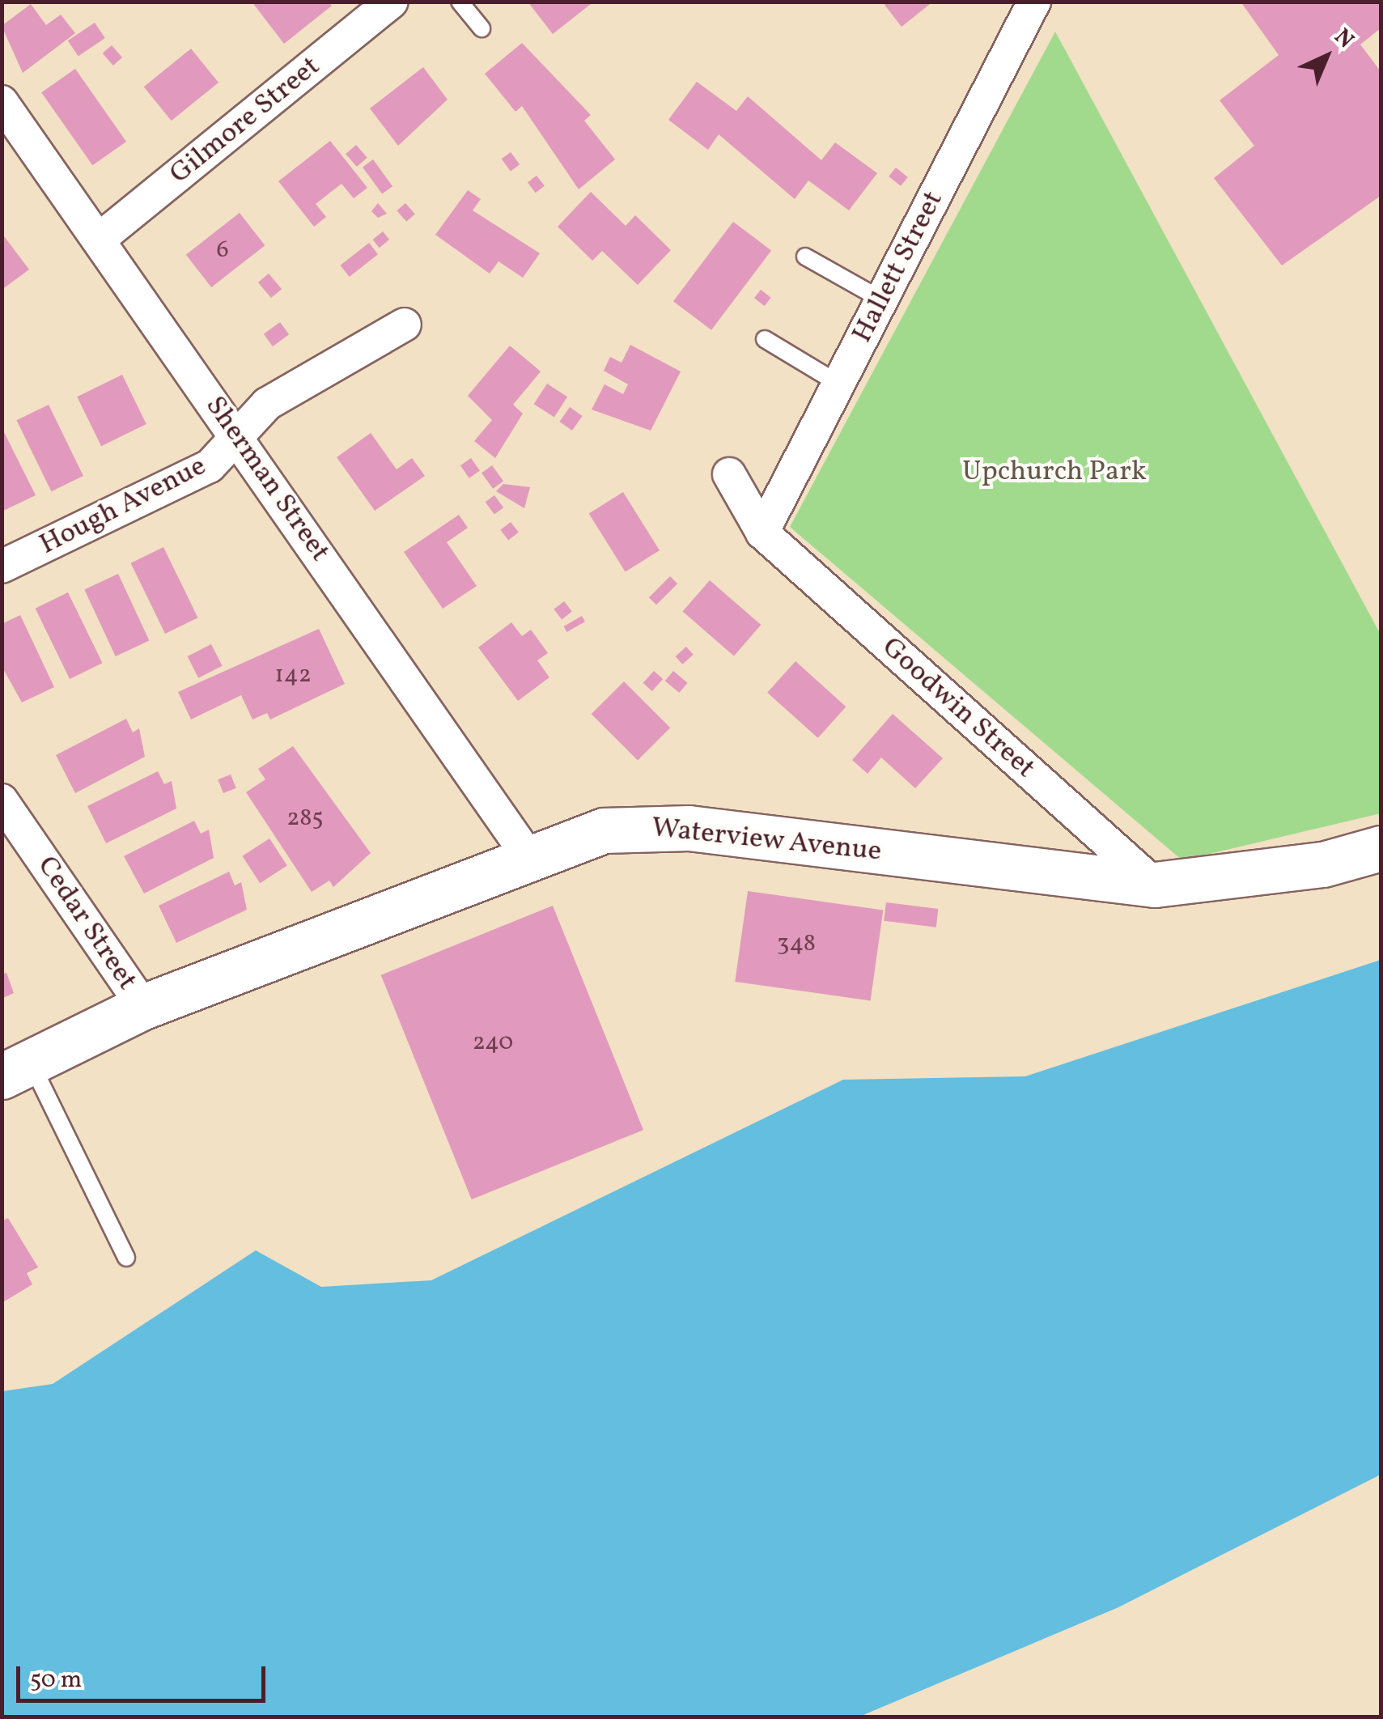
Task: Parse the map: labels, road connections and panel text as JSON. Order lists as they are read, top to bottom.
{
  "streets": {
    "street": [
      "Gilmore Street",
      "Hallett Street",
      "Sherman Street",
      "Hough Avenue",
      "Goodwin Street",
      "Waterview Avenue",
      "Cedar Street"
    ]
  },
  "crossings": [
    ["Gilmore Street", "Sherman Street"],
    ["Hallett Street", "Goodwin Street"],
    ["Sherman Street", "Hough Avenue"],
    ["Sherman Street", "Waterview Avenue"],
    ["Goodwin Street", "Waterview Avenue"],
    ["Waterview Avenue", "Cedar Street"]
  ],
  "parks": ["Upchurch Park"],
  "house_numbers": [
    "6",
    "142",
    "285",
    "348",
    "240"
  ],
  "scale_bar": "50 m",
  "north": "top right"
}
